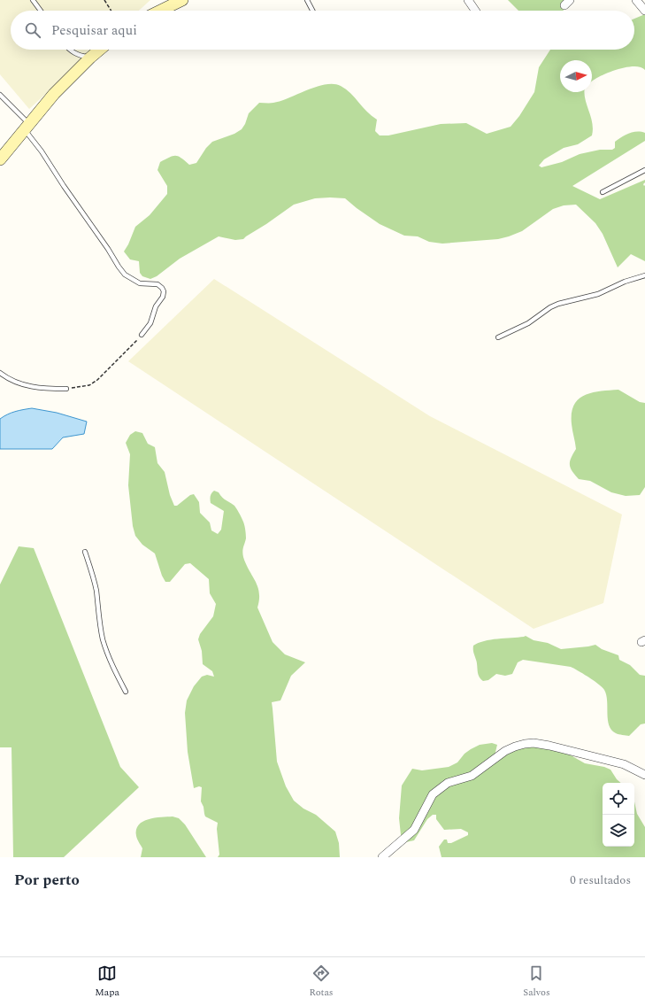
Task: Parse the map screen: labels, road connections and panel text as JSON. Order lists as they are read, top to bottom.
{
  "north": "right",
  "page": {
    "search": "Pesquisar aqui",
    "heading": ["Por perto", "0 resultados"],
    "nav": ["Mapa", "Rotas", "Salvos"]
  }
}
